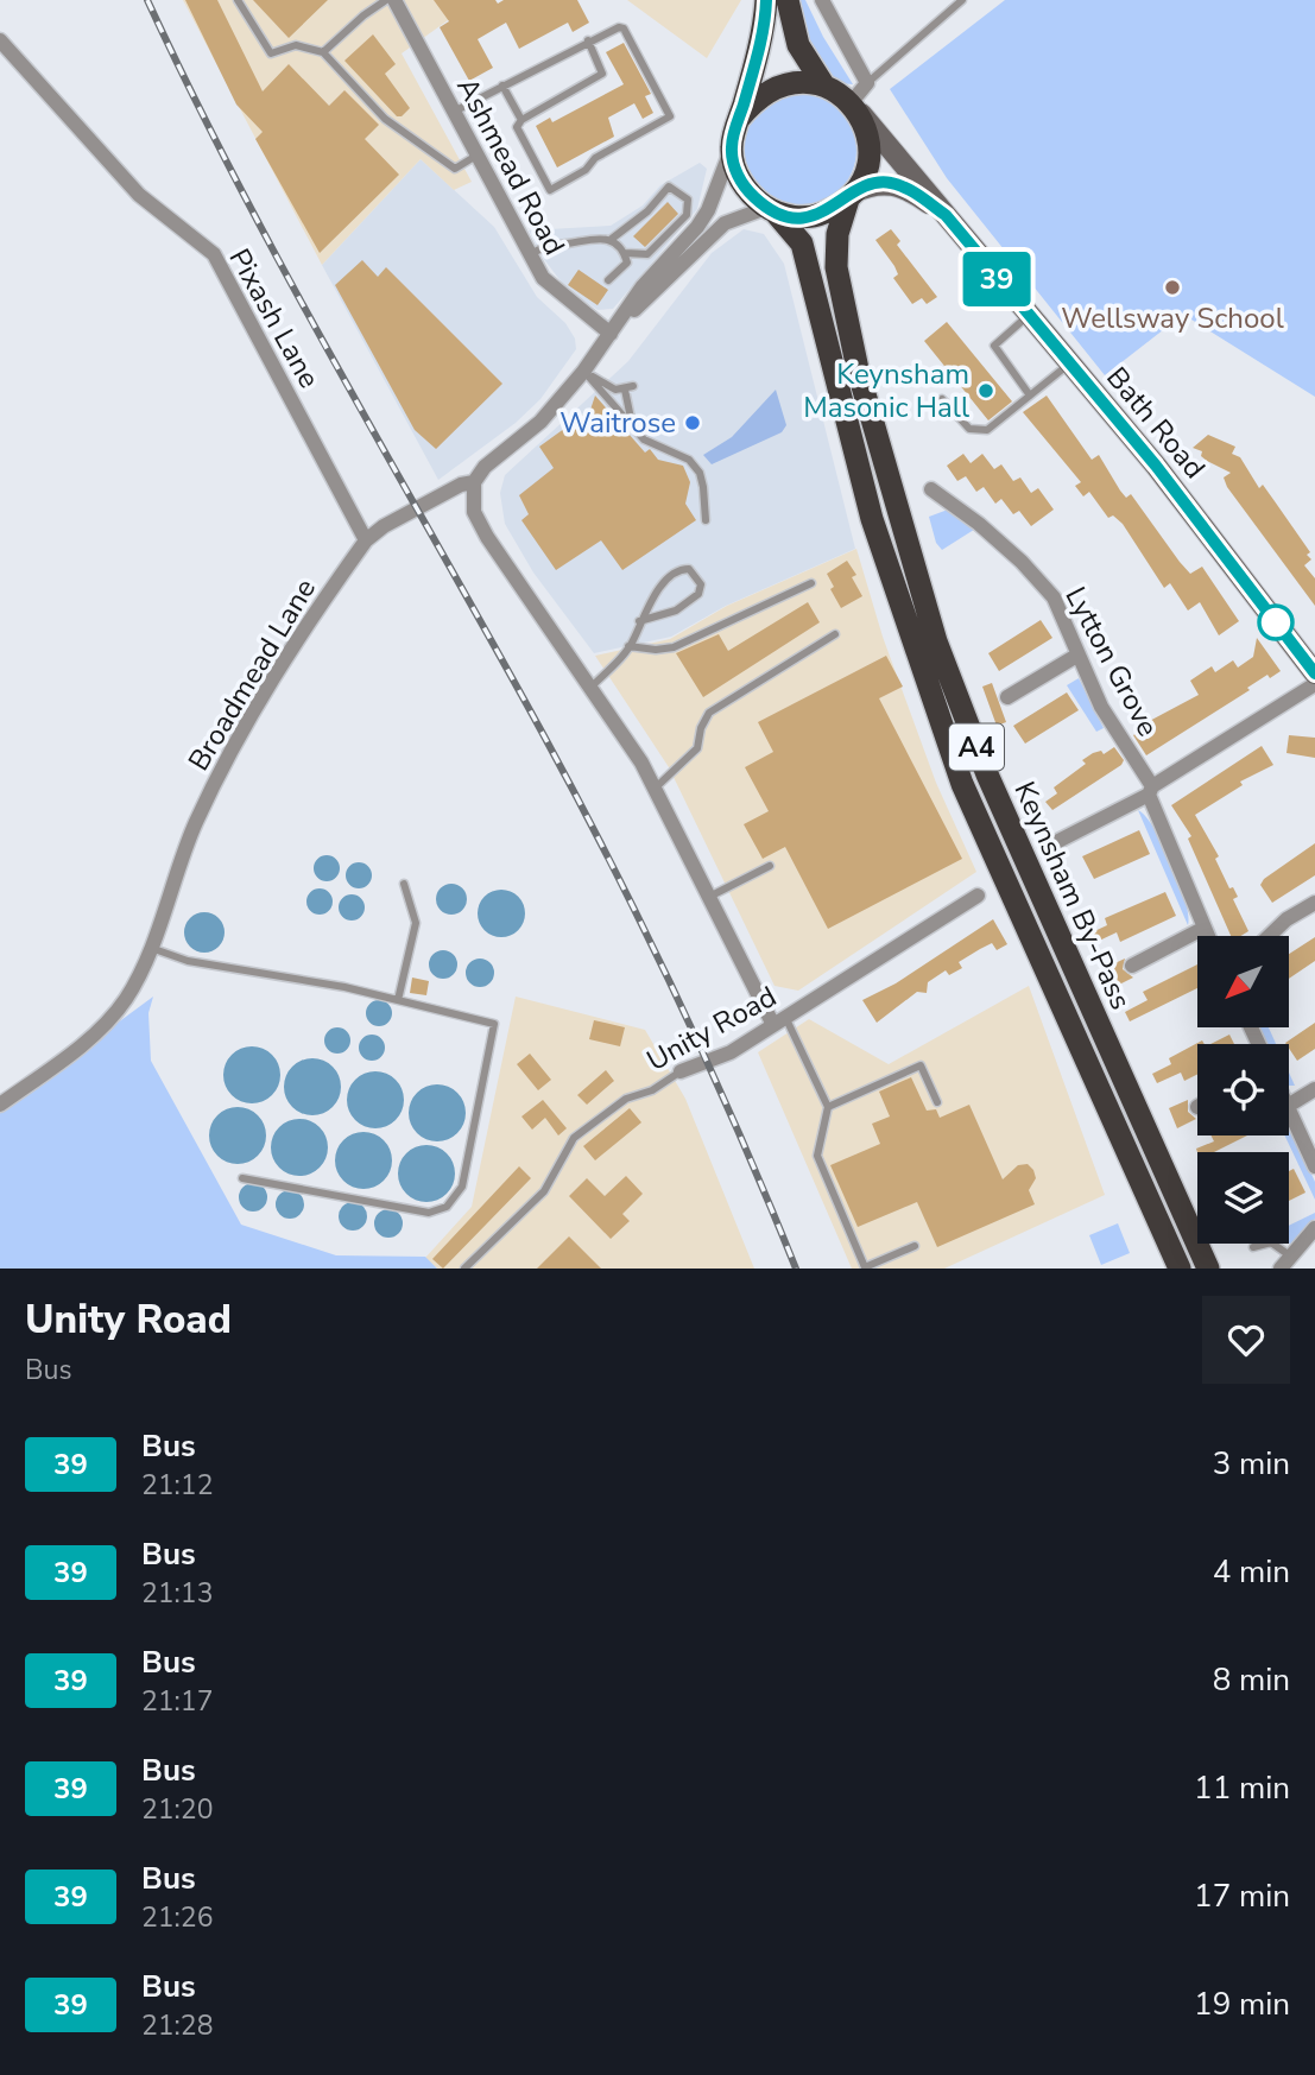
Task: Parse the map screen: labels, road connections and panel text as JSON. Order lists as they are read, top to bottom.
{
  "streets": {
    "highway": ["A4", "Keynsham By-Pass"],
    "main road": ["Bath Road"],
    "street": [
      "Ashmead Road",
      "Pixash Lane",
      "Lytton Grove",
      "Broadmead Lane",
      "Unity Road"
    ]
  },
  "crossings": [
    ["Ashmead Road", "Broadmead Lane"],
    ["Pixash Lane", "Broadmead Lane"],
    ["Bath Road", "Broadmead Lane"],
    ["Bath Road", "A4"],
    ["Bath Road", "Keynsham By-Pass"],
    ["Broadmead Lane", "A4"],
    ["Broadmead Lane", "Keynsham By-Pass"],
    ["A4", "Keynsham By-Pass"]
  ],
  "places": ["Wellsway School", "Keynsham Masonic Hall", "Waitrose"],
  "lines": ["bus line 39"],
  "north": "bottom left",
  "page": {
    "on_map": "39",
    "heading": ["Unity Road", "Bus"],
    "list": [
      {
        "mark": "39",
        "name": "Bus",
        "note": "21:12",
        "value": "3 min"
      },
      {
        "mark": "39",
        "name": "Bus",
        "note": "21:13",
        "value": "4 min"
      },
      {
        "mark": "39",
        "name": "Bus",
        "note": "21:17",
        "value": "8 min"
      },
      {
        "mark": "39",
        "name": "Bus",
        "note": "21:20",
        "value": "11 min"
      },
      {
        "mark": "39",
        "name": "Bus",
        "note": "21:26",
        "value": "17 min"
      },
      {
        "mark": "39",
        "name": "Bus",
        "note": "21:28",
        "value": "19 min"
      }
    ]
  }
}
